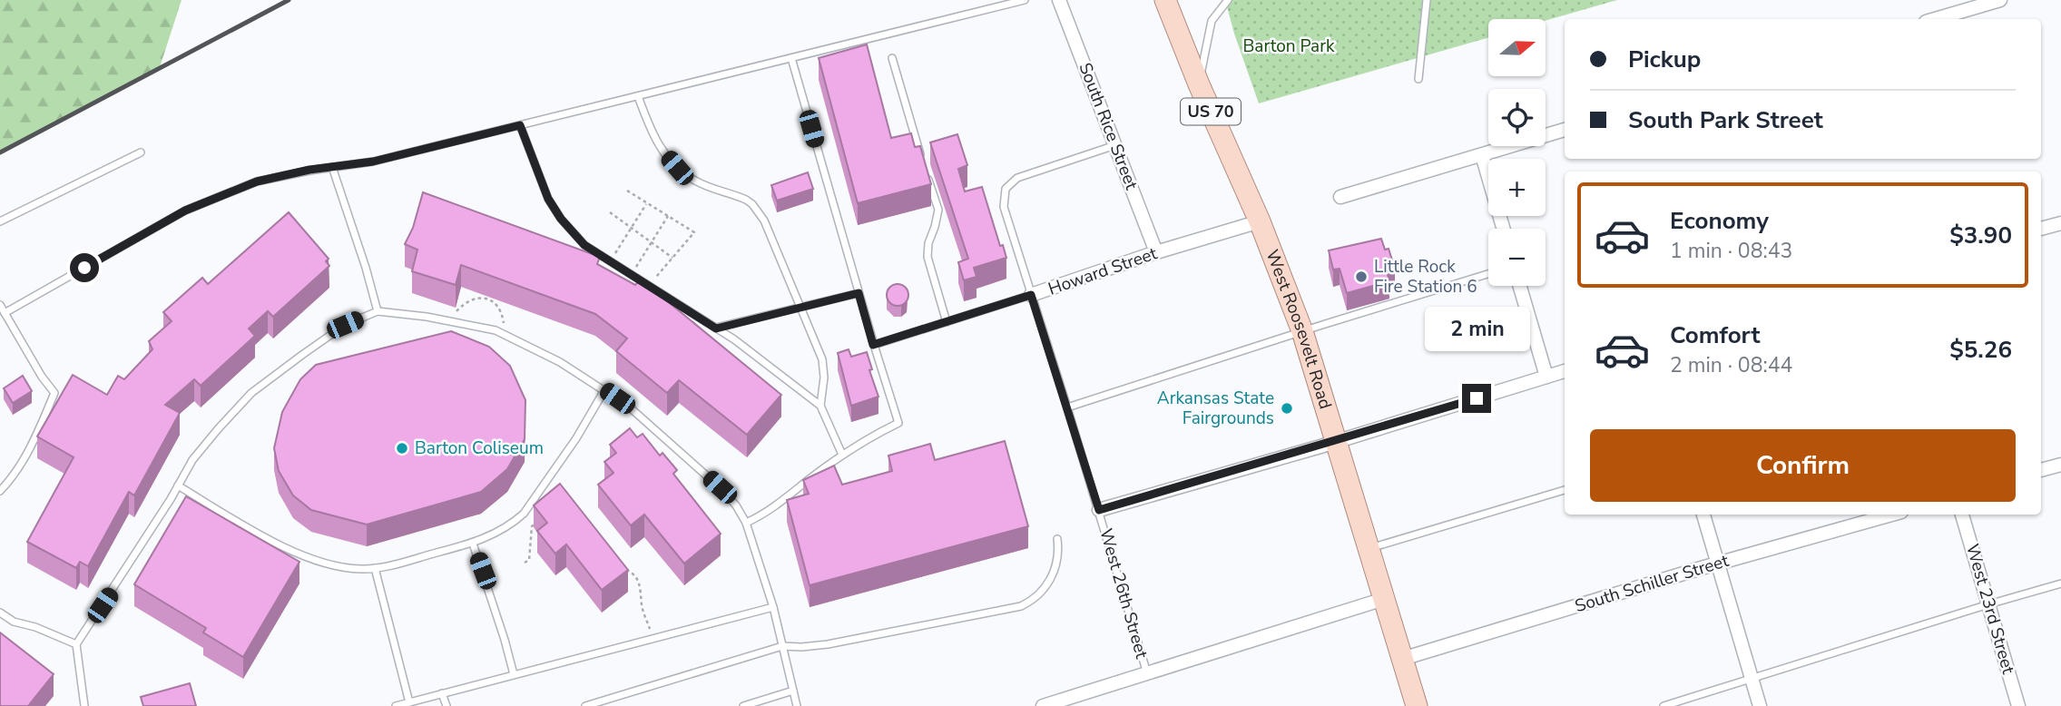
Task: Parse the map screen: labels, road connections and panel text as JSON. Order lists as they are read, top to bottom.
{
  "streets": {
    "main road": ["US 70", "West Roosevelt Road"],
    "street": [
      "South Rice Street",
      "Howard Street",
      "South Schiller Street",
      "West 23rd Street"
    ],
    "lane": ["West 26th Street"]
  },
  "crossings": [
    ["South Rice Street", "Howard Street"],
    ["South Rice Street", "West 26th Street"],
    ["Howard Street", "West Roosevelt Road"],
    ["Howard Street", "West 26th Street"],
    ["West Roosevelt Road", "South Schiller Street"]
  ],
  "parks": ["Barton Park"],
  "places": ["Little Rock Fire Station 6", "Arkansas State Fairgrounds", "Barton Coliseum"],
  "north": "right",
  "page": {
    "map_buttons": ["+", "−"],
    "banner": ["Pickup", "South Park Street"],
    "list": [
      {
        "name": "Economy",
        "note": "1 min · 08:43",
        "value": "$3.90"
      },
      {
        "name": "Comfort",
        "note": "2 min · 08:44",
        "value": "$5.26"
      }
    ],
    "bubble": "2 min",
    "buttons": "Confirm"
  }
}
